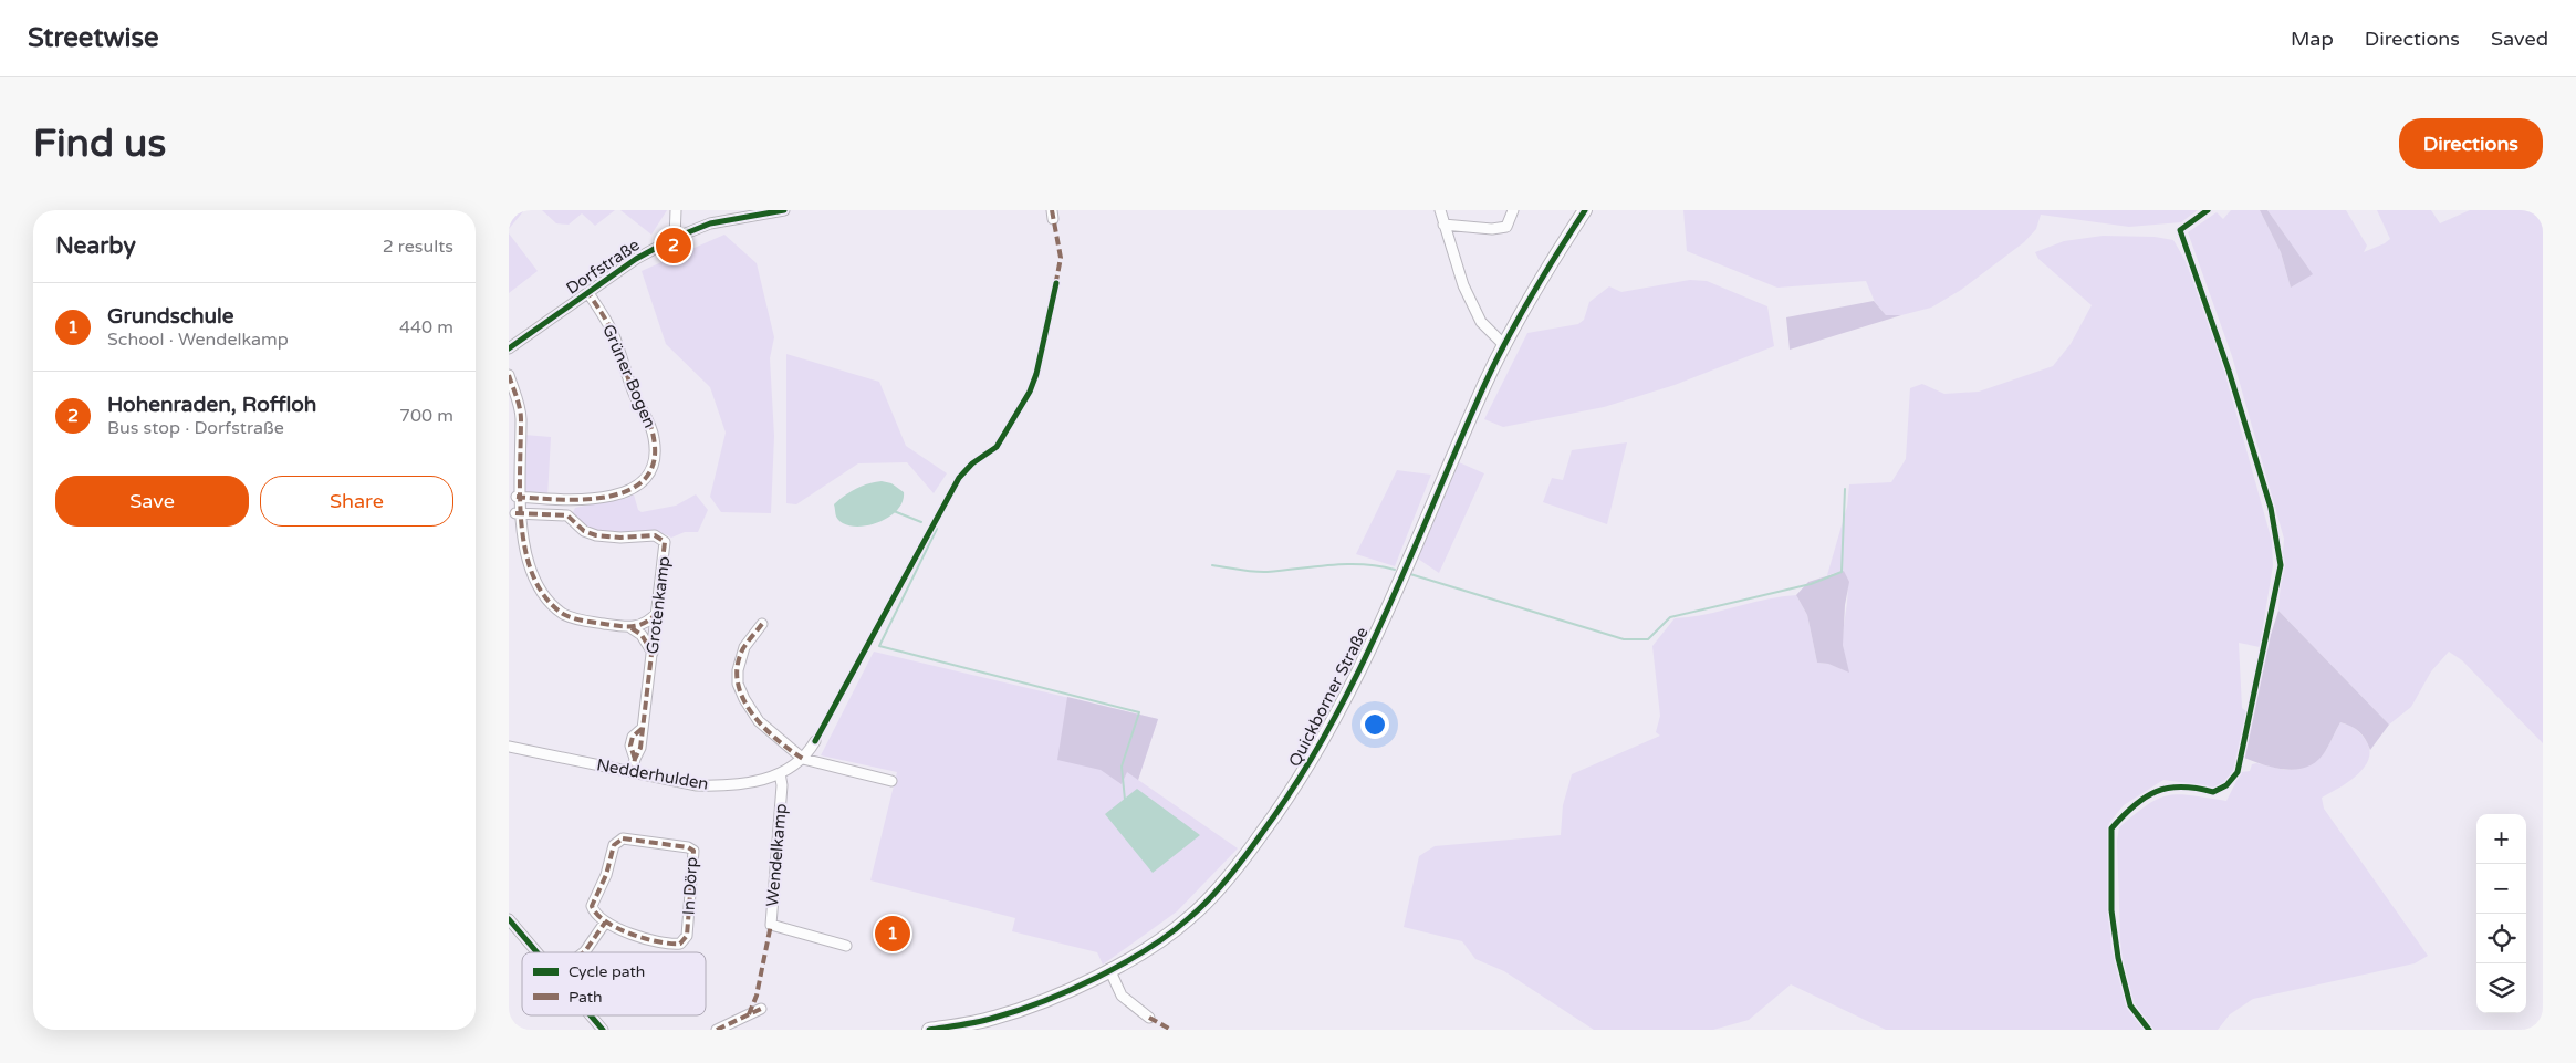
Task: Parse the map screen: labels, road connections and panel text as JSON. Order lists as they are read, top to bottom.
{
  "streets": {
    "main road": ["Quickborner Straße"],
    "street": [
      "Dorfstraße",
      "Grüner Bogen",
      "Grotenkamp",
      "Nedderhulden",
      "Wendelkamp",
      "In Dörp"
    ]
  },
  "crossings": [
    ["Dorfstraße", "Grüner Bogen"],
    ["Grotenkamp", "Nedderhulden"],
    ["Nedderhulden", "Wendelkamp"]
  ],
  "legend": ["Cycle path", "Path"],
  "page": {
    "header": "Streetwise",
    "nav": ["Map", "Directions", "Saved"],
    "buttons": [
      "Directions",
      ["Save", "Share"]
    ],
    "title": "Find us",
    "heading": ["Nearby", "2 results"],
    "pins": ["2", "1"],
    "list": [
      {
        "mark": "1",
        "name": "Grundschule",
        "note": "School · Wendelkamp",
        "value": "440 m"
      },
      {
        "mark": "2",
        "name": "Hohenraden, Roffloh",
        "note": "Bus stop · Dorfstraße",
        "value": "700 m"
      }
    ],
    "map_buttons": ["+", "−"]
  }
}
